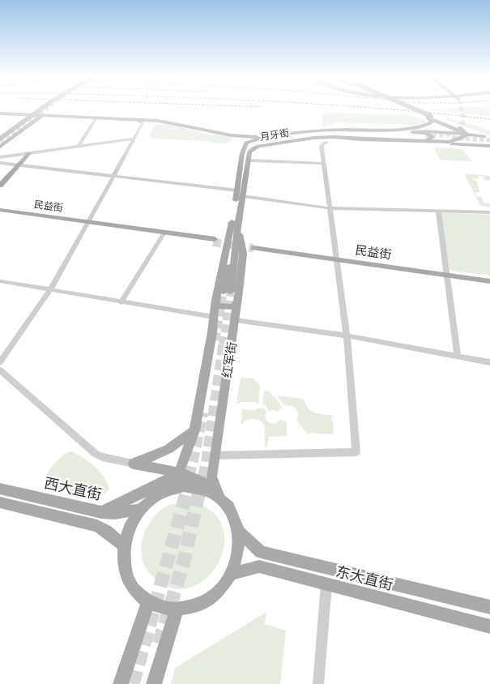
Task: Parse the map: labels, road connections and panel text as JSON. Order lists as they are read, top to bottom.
{
  "streets": {
    "main road": [
      "月牙街",
      "民益街",
      "红军街",
      "西大直街",
      "东大直街"
    ]
  },
  "crossings": [
    ["月牙街", "红军街"],
    ["红军街", "西大直街"],
    ["红军街", "东大直街"],
    ["西大直街", "东大直街"]
  ]
}
